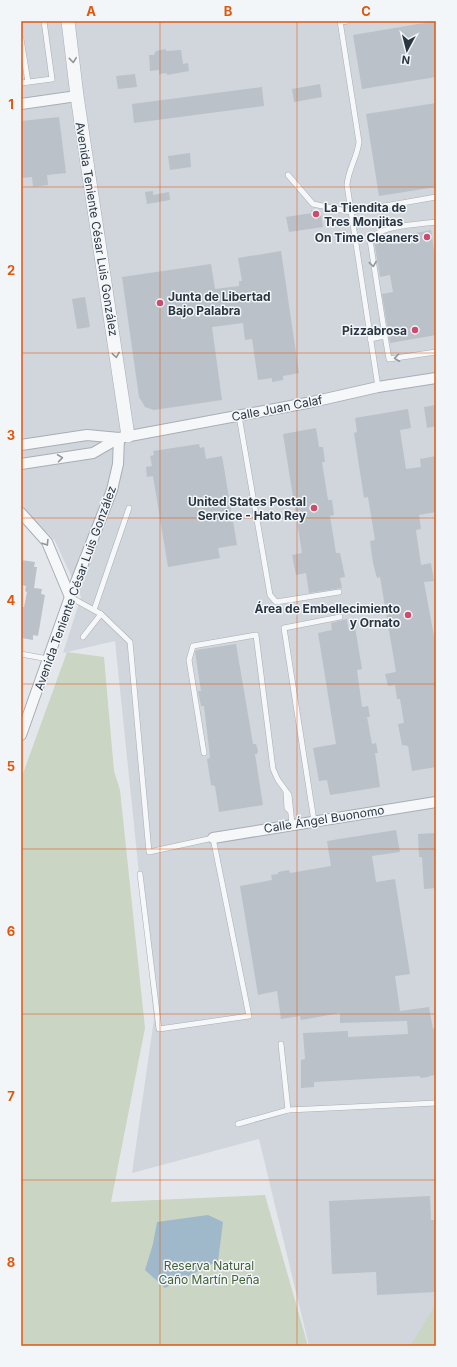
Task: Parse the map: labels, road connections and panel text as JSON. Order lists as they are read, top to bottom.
{
  "streets": {
    "street": ["Avenida Teniente César Luis González", "Calle Juan Calaf", "Calle Ángel Buonomo"]
  },
  "crossings": [
    ["Avenida Teniente César Luis González", "Calle Juan Calaf"]
  ],
  "one_way": ["Avenida Teniente César Luis González"],
  "parks": ["Reserva Natural Caño Martín Peña"],
  "places": [
    "La Tiendita de Tres Monjitas",
    "On Time Cleaners",
    "Junta de Libertad Bajo Palabra",
    "Pizzabrosa",
    "United States Postal Service - Hato Rey",
    "Área de Embellecimiento y Ornato"
  ],
  "north": "bottom",
  "grid": {
    "columns": ["A", "B", "C"],
    "rows": [
      "1",
      "2",
      "3",
      "4",
      "5",
      "6",
      "7",
      "8"
    ]
  }
}
